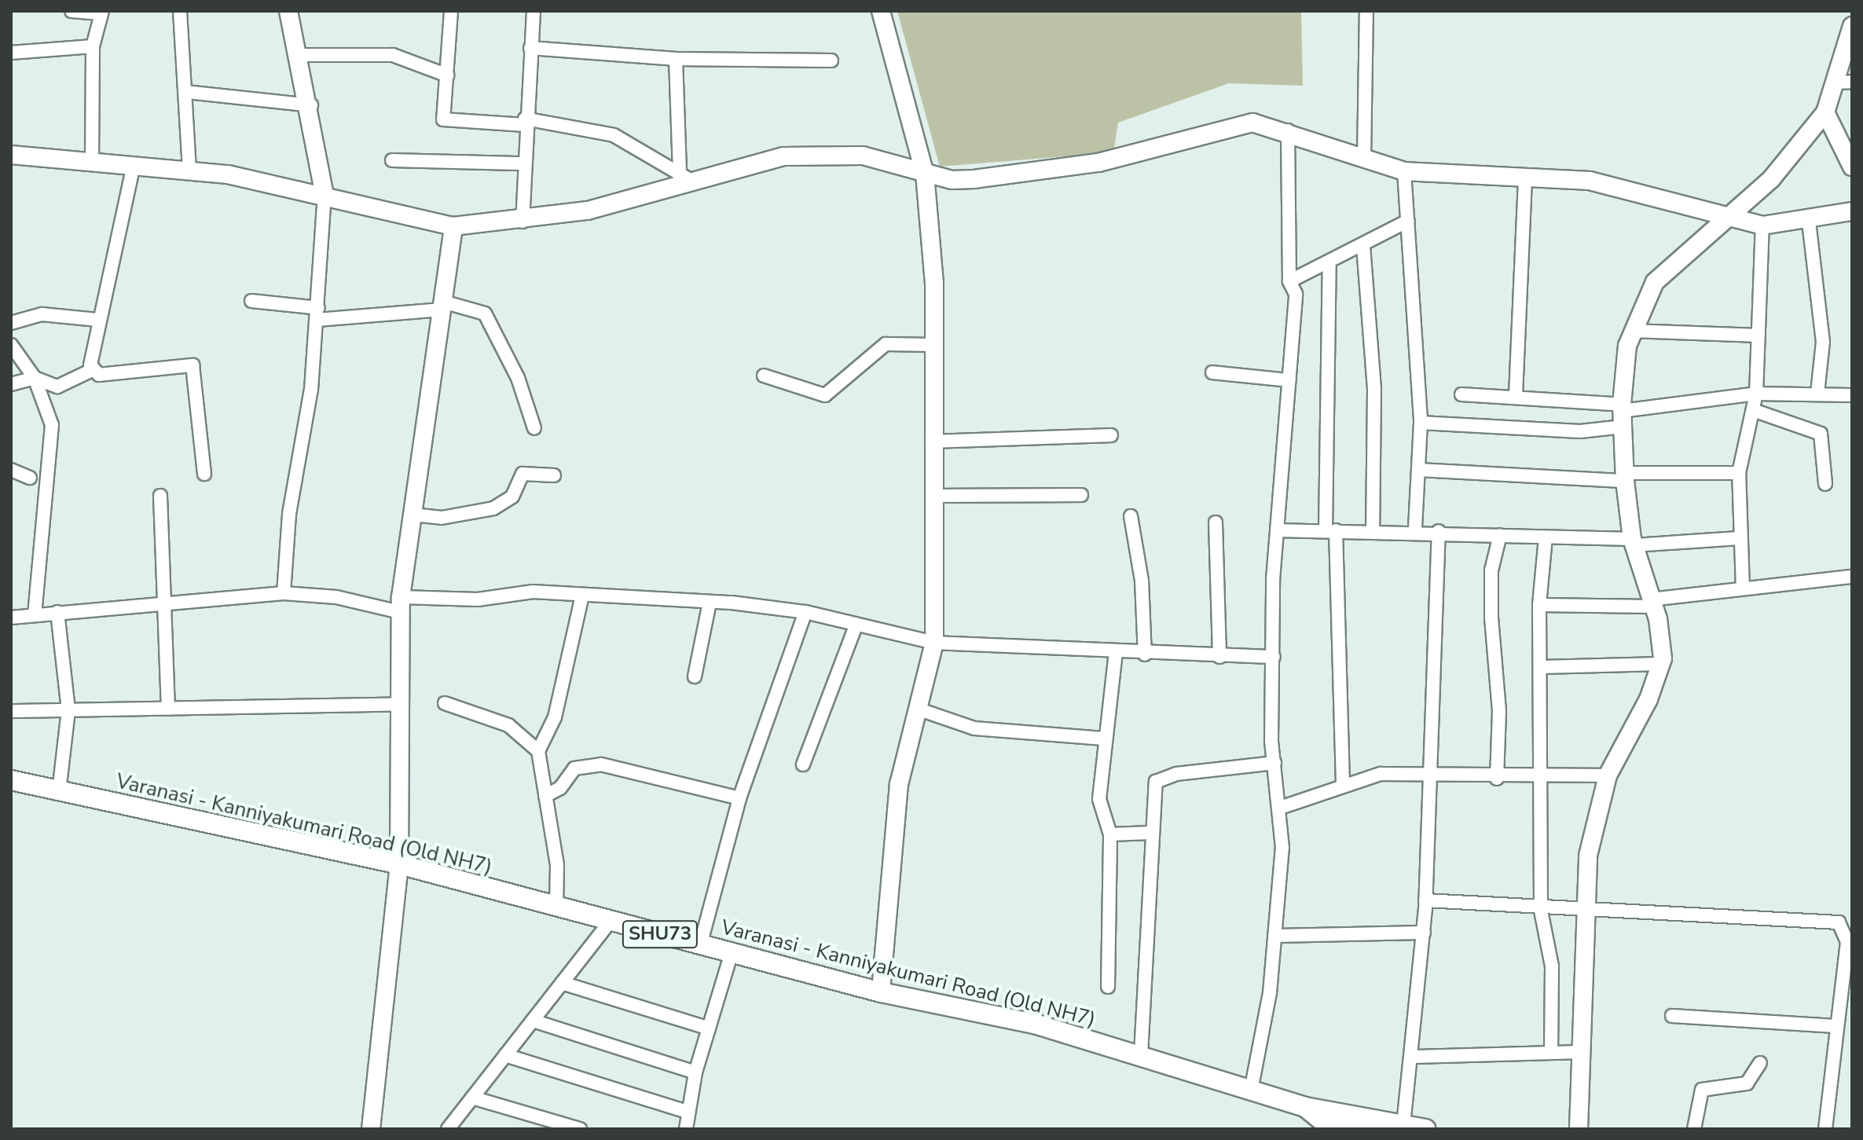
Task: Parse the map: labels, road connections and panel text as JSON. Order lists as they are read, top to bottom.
{
  "streets": {
    "main road": ["Varanasi - Kanniyakumari Road (Old NH7)", "SHU73"]
  }
}
